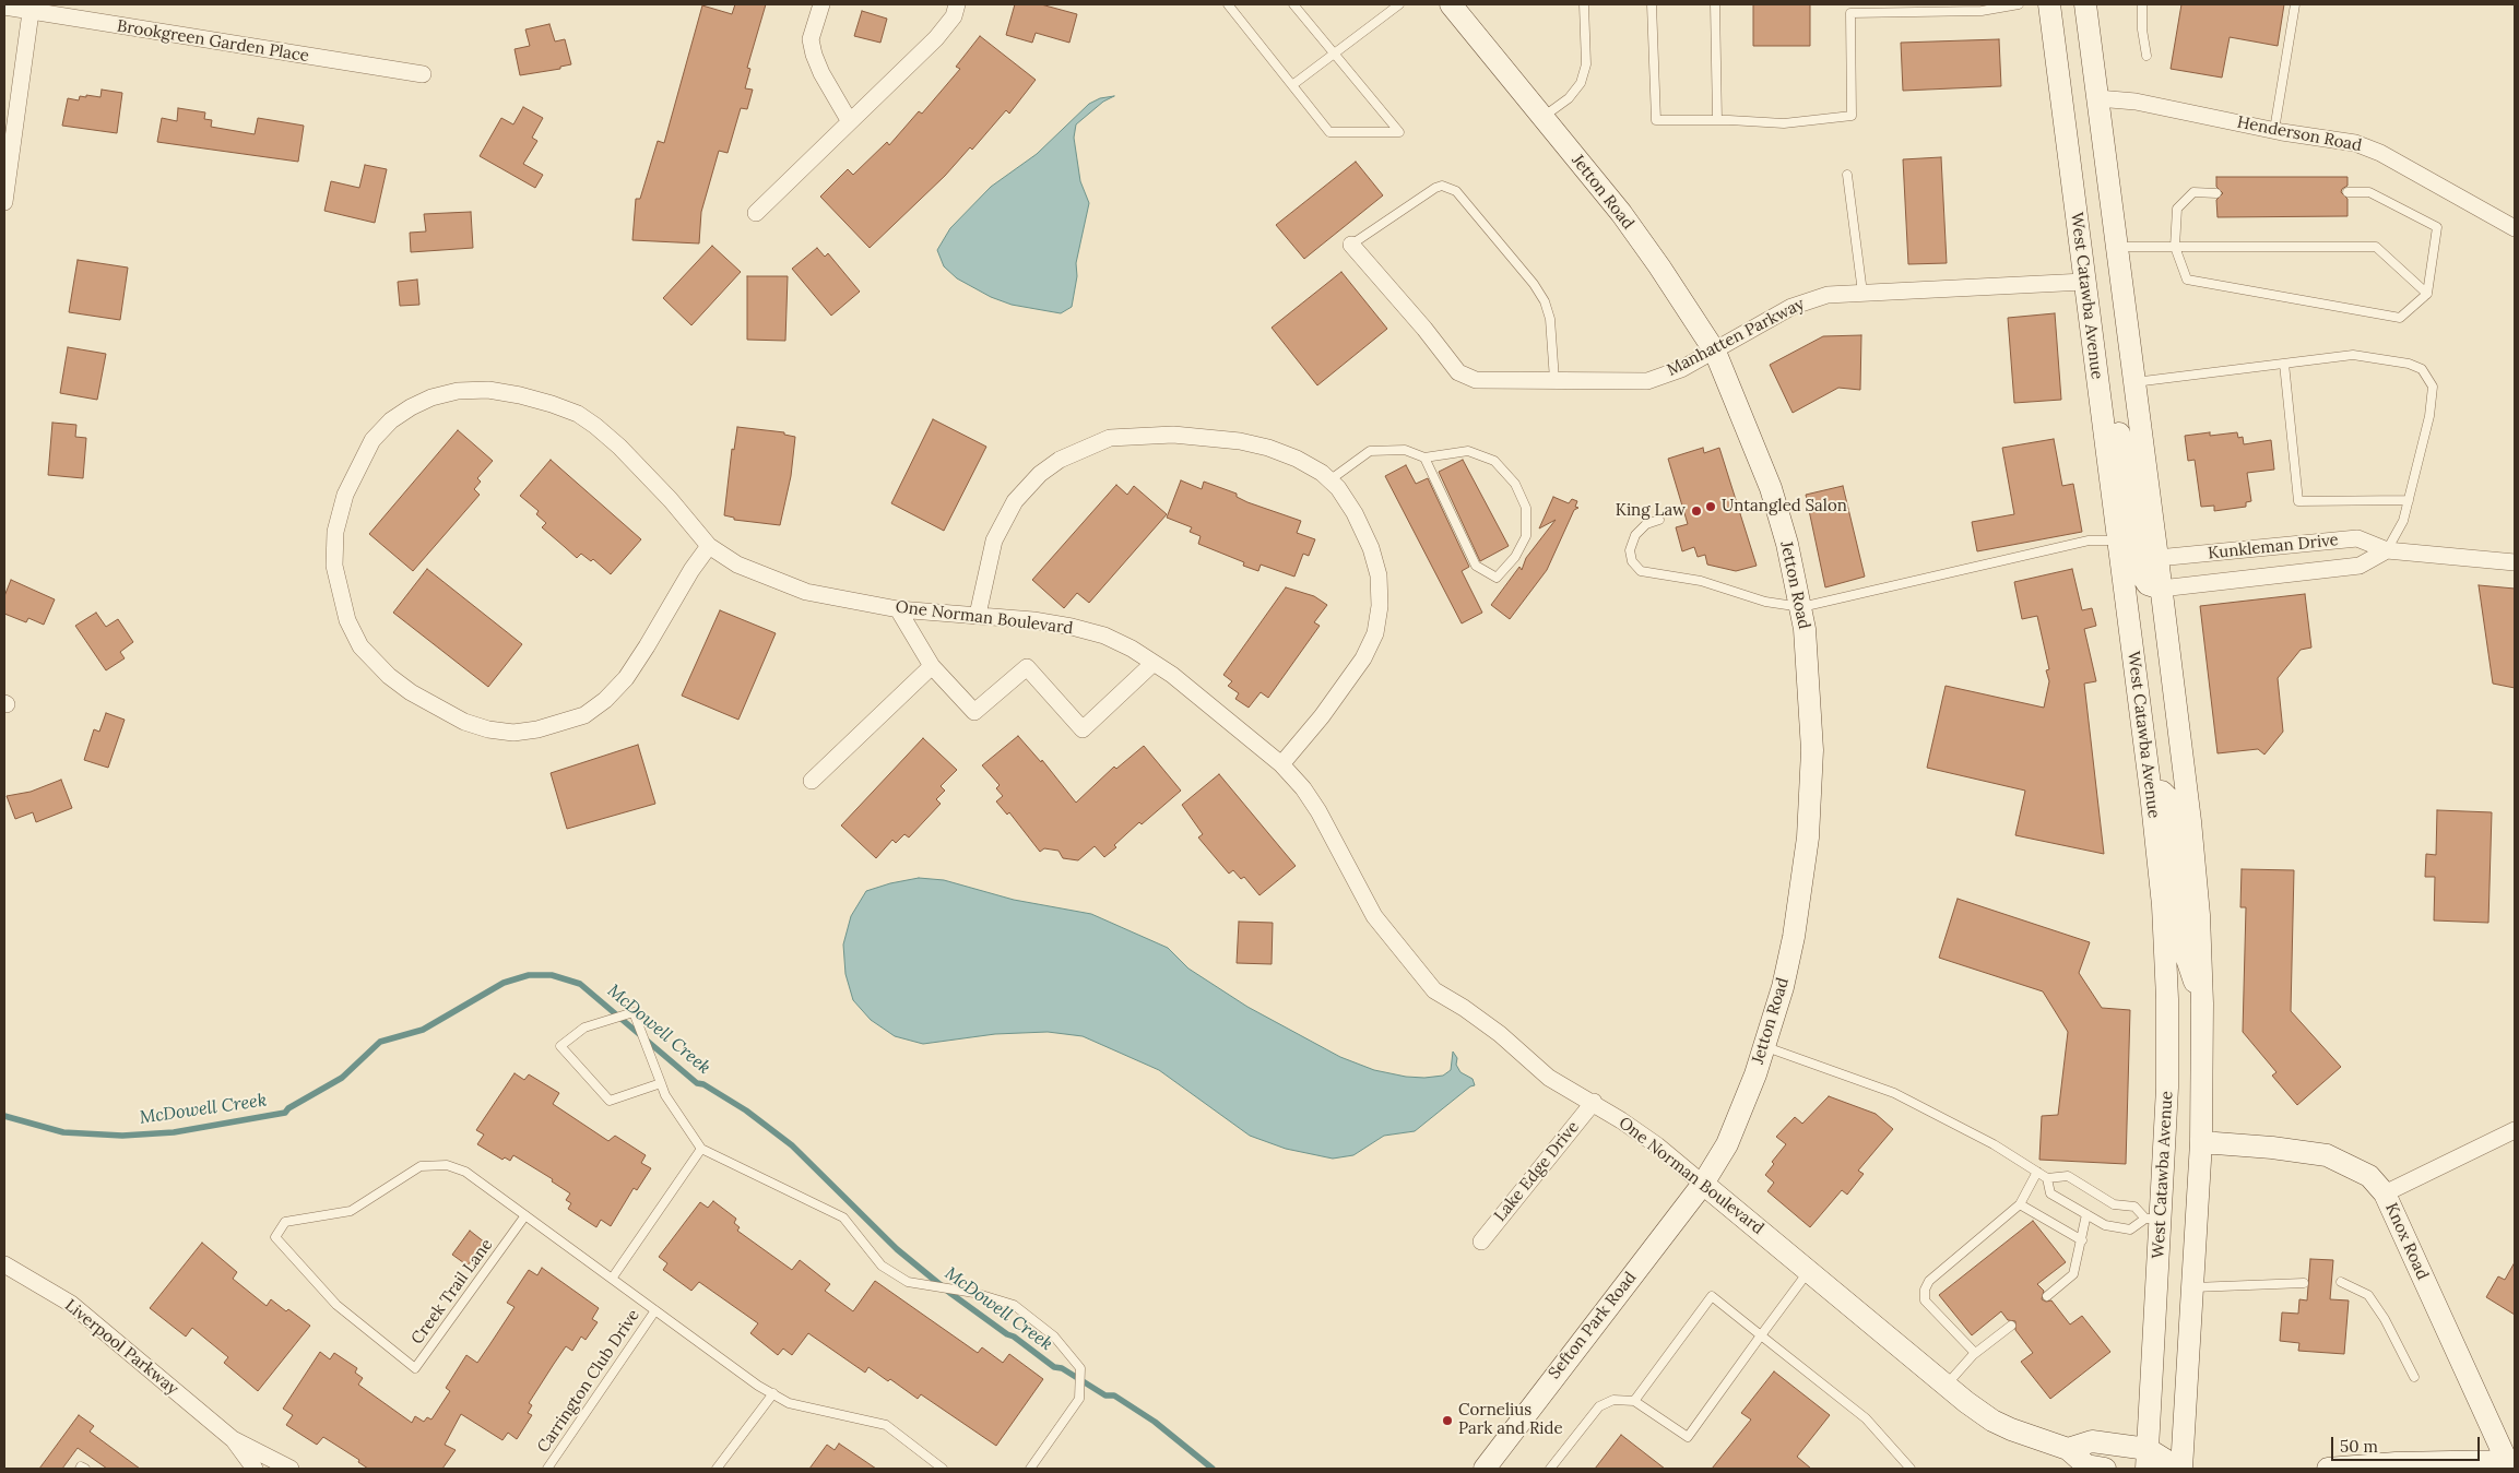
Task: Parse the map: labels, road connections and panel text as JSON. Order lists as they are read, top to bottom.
{
  "streets": {
    "main road": [
      "Jetton Road",
      "West Catawba Avenue",
      "One Norman Boulevard",
      "Knox Road",
      "Sefton Park Road"
    ],
    "street": [
      "Brookgreen Garden Place",
      "Henderson Road",
      "Manhatten Parkway",
      "Kunkleman Drive",
      "Lake Edge Drive",
      "Liverpool Parkway"
    ],
    "lane": ["Creek Trail Lane", "Carrington Club Drive"]
  },
  "crossings": [
    ["Henderson Road", "West Catawba Avenue"],
    ["Jetton Road", "Manhatten Parkway"],
    ["Jetton Road", "One Norman Boulevard"],
    ["Jetton Road", "Sefton Park Road"],
    ["West Catawba Avenue", "Manhatten Parkway"],
    ["West Catawba Avenue", "Kunkleman Drive"],
    ["West Catawba Avenue", "Knox Road"],
    ["One Norman Boulevard", "Lake Edge Drive"],
    ["One Norman Boulevard", "Sefton Park Road"],
    ["Creek Trail Lane", "Carrington Club Drive"]
  ],
  "water": ["McDowell Creek"],
  "places": ["Untangled Salon", "King Law", "Cornelius Park and Ride"],
  "scale_bar": "50 m"
}
